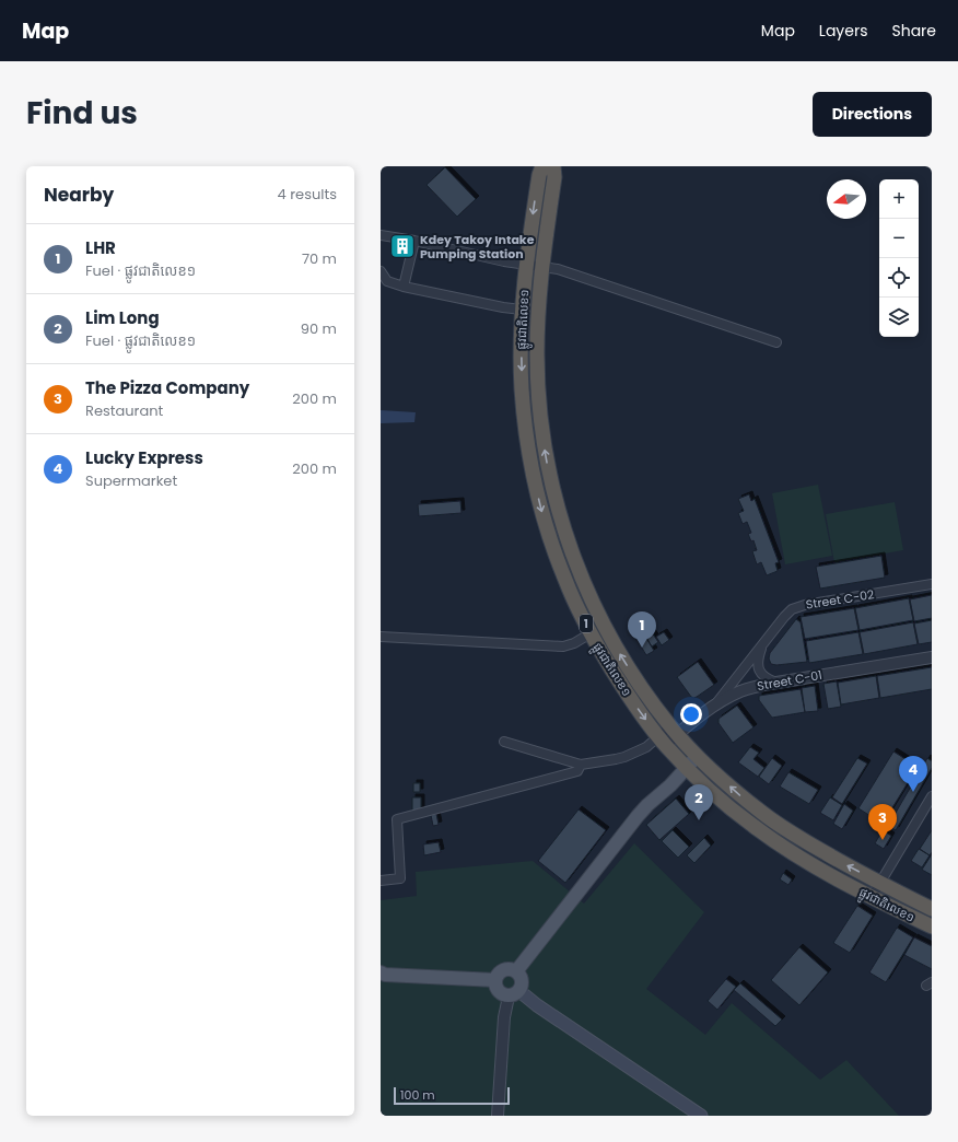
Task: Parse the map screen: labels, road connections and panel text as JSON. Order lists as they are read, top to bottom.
{
  "streets": {
    "highway": ["ផ្លូវជាតិលេខ១", "1"],
    "street": ["Street C-02", "Street C-01"]
  },
  "crossings": [
    ["ផ្លូវជាតិលេខ១", "Street C-01"],
    ["Street C-02", "Street C-01"]
  ],
  "places": {
    "building": ["Kdey Takoy Intake Pumping Station"]
  },
  "scale_bar": "100 m",
  "north": "left",
  "page": {
    "header": "Map",
    "nav": ["Map", "Layers", "Share"],
    "title": "Find us",
    "buttons": "Directions",
    "heading": ["Nearby", "4 results"],
    "map_buttons": ["+", "−"],
    "list": [
      {
        "mark": "1",
        "name": "LHR",
        "note": "Fuel · ផ្លូវជាតិលេខ១",
        "value": "70 m"
      },
      {
        "mark": "2",
        "name": "Lim Long",
        "note": "Fuel · ផ្លូវជាតិលេខ១",
        "value": "90 m"
      },
      {
        "mark": "3",
        "name": "The Pizza Company",
        "note": "Restaurant",
        "value": "200 m"
      },
      {
        "mark": "4",
        "name": "Lucky Express",
        "note": "Supermarket",
        "value": "200 m"
      }
    ],
    "pins": [
      "1",
      "4",
      "2",
      "3"
    ],
    "scale": "100 m"
  }
}
